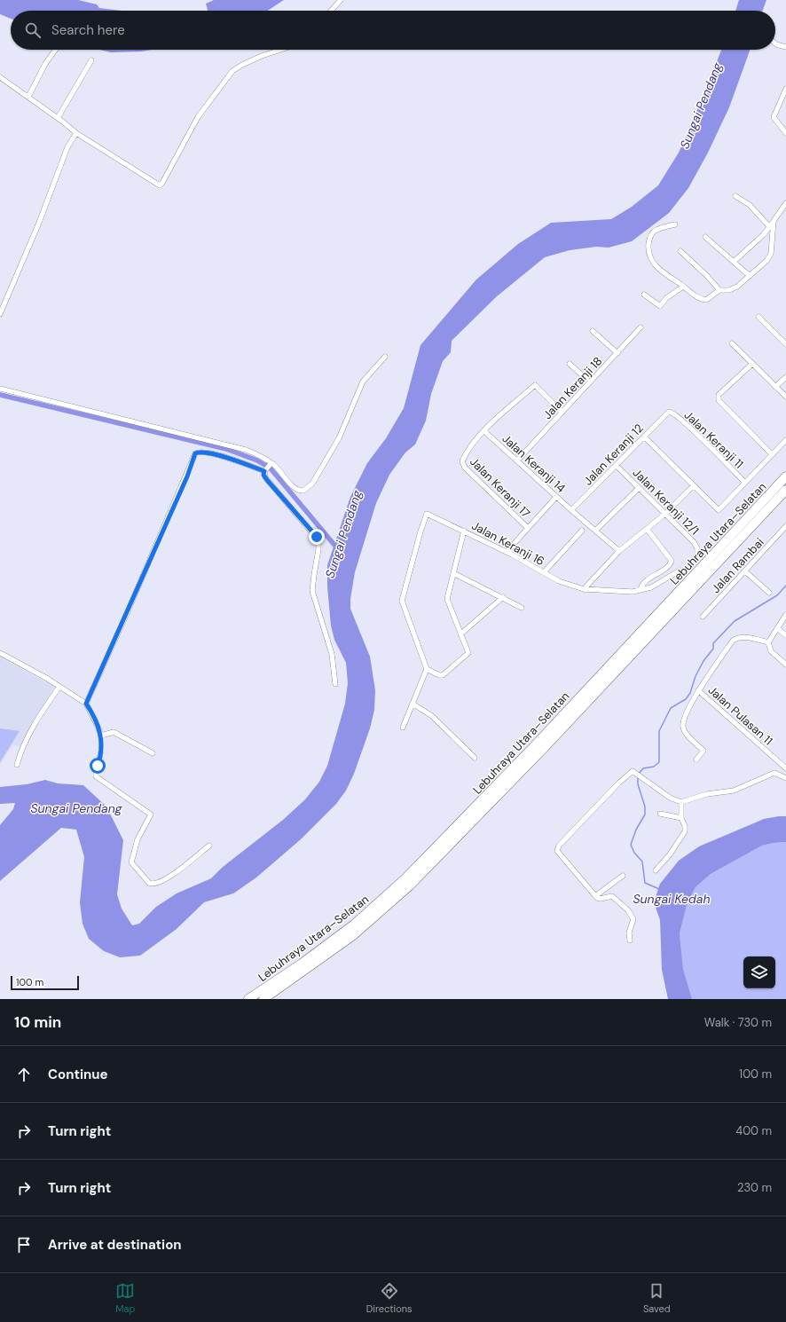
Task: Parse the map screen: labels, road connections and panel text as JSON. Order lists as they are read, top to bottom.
{
  "streets": {
    "highway": ["Lebuhraya Utara–Selatan"],
    "street": [
      "Jalan Keranji 18",
      "Jalan Keranji 11",
      "Jalan Keranji 12",
      "Jalan Keranji 14",
      "Jalan Keranji 17",
      "Jalan Keranji 12/1",
      "Jalan Keranji 16",
      "Jalan Rambai",
      "Jalan Pulasan 11"
    ]
  },
  "crossings": [
    ["Jalan Keranji 18", "Jalan Keranji 14"],
    ["Jalan Keranji 11", "Jalan Keranji 12"],
    ["Jalan Keranji 12", "Jalan Keranji 14"],
    ["Jalan Keranji 12", "Jalan Keranji 12/1"],
    ["Jalan Keranji 14", "Jalan Keranji 17"]
  ],
  "water": ["Sungai Pendang", "Sungai Kedah"],
  "scale_bar": "100 m",
  "page": {
    "search": "Search here",
    "scale": "100 m",
    "heading": ["10 min", "Walk · 730 m"],
    "list": [
      ["Continue", "100 m"],
      ["Turn right", "400 m"],
      ["Turn right", "230 m"],
      "Arrive at destination"
    ],
    "nav": ["Map", "Directions", "Saved"]
  }
}
